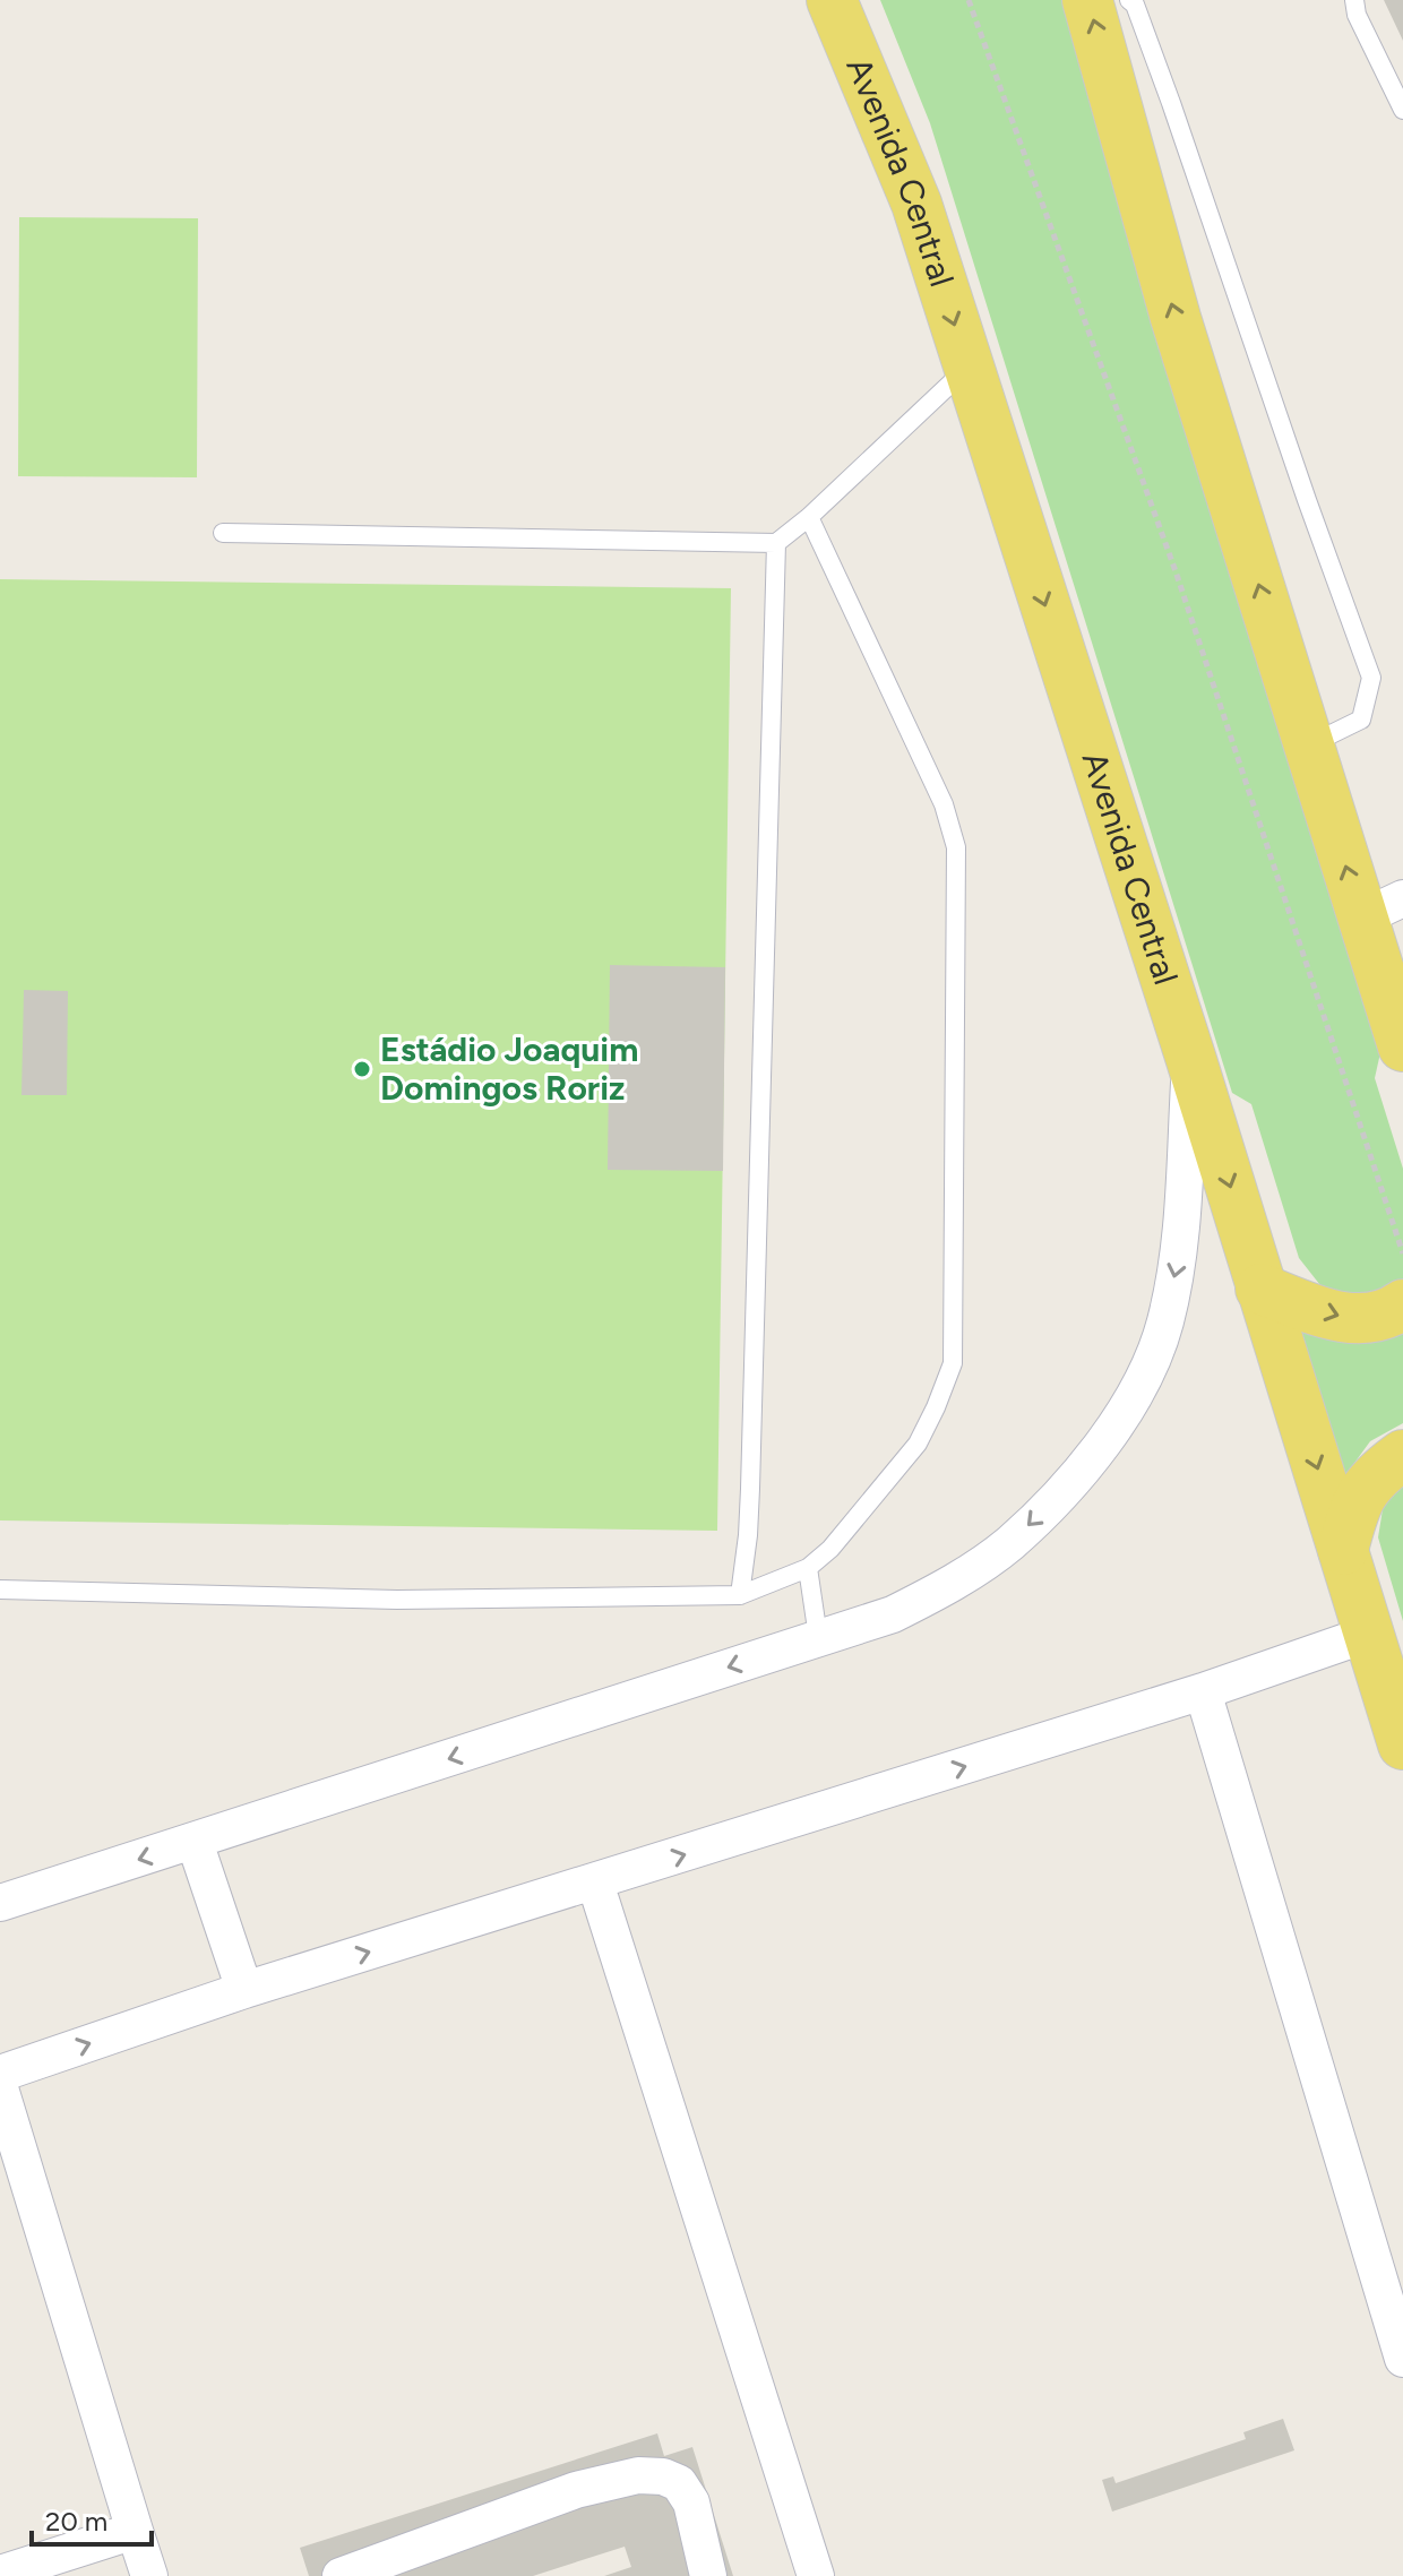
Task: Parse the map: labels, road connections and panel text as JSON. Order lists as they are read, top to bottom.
{
  "streets": {
    "main road": ["Avenida Central"]
  },
  "places": ["Estádio Joaquim Domingos Roriz"],
  "scale_bar": "20 m"
}
